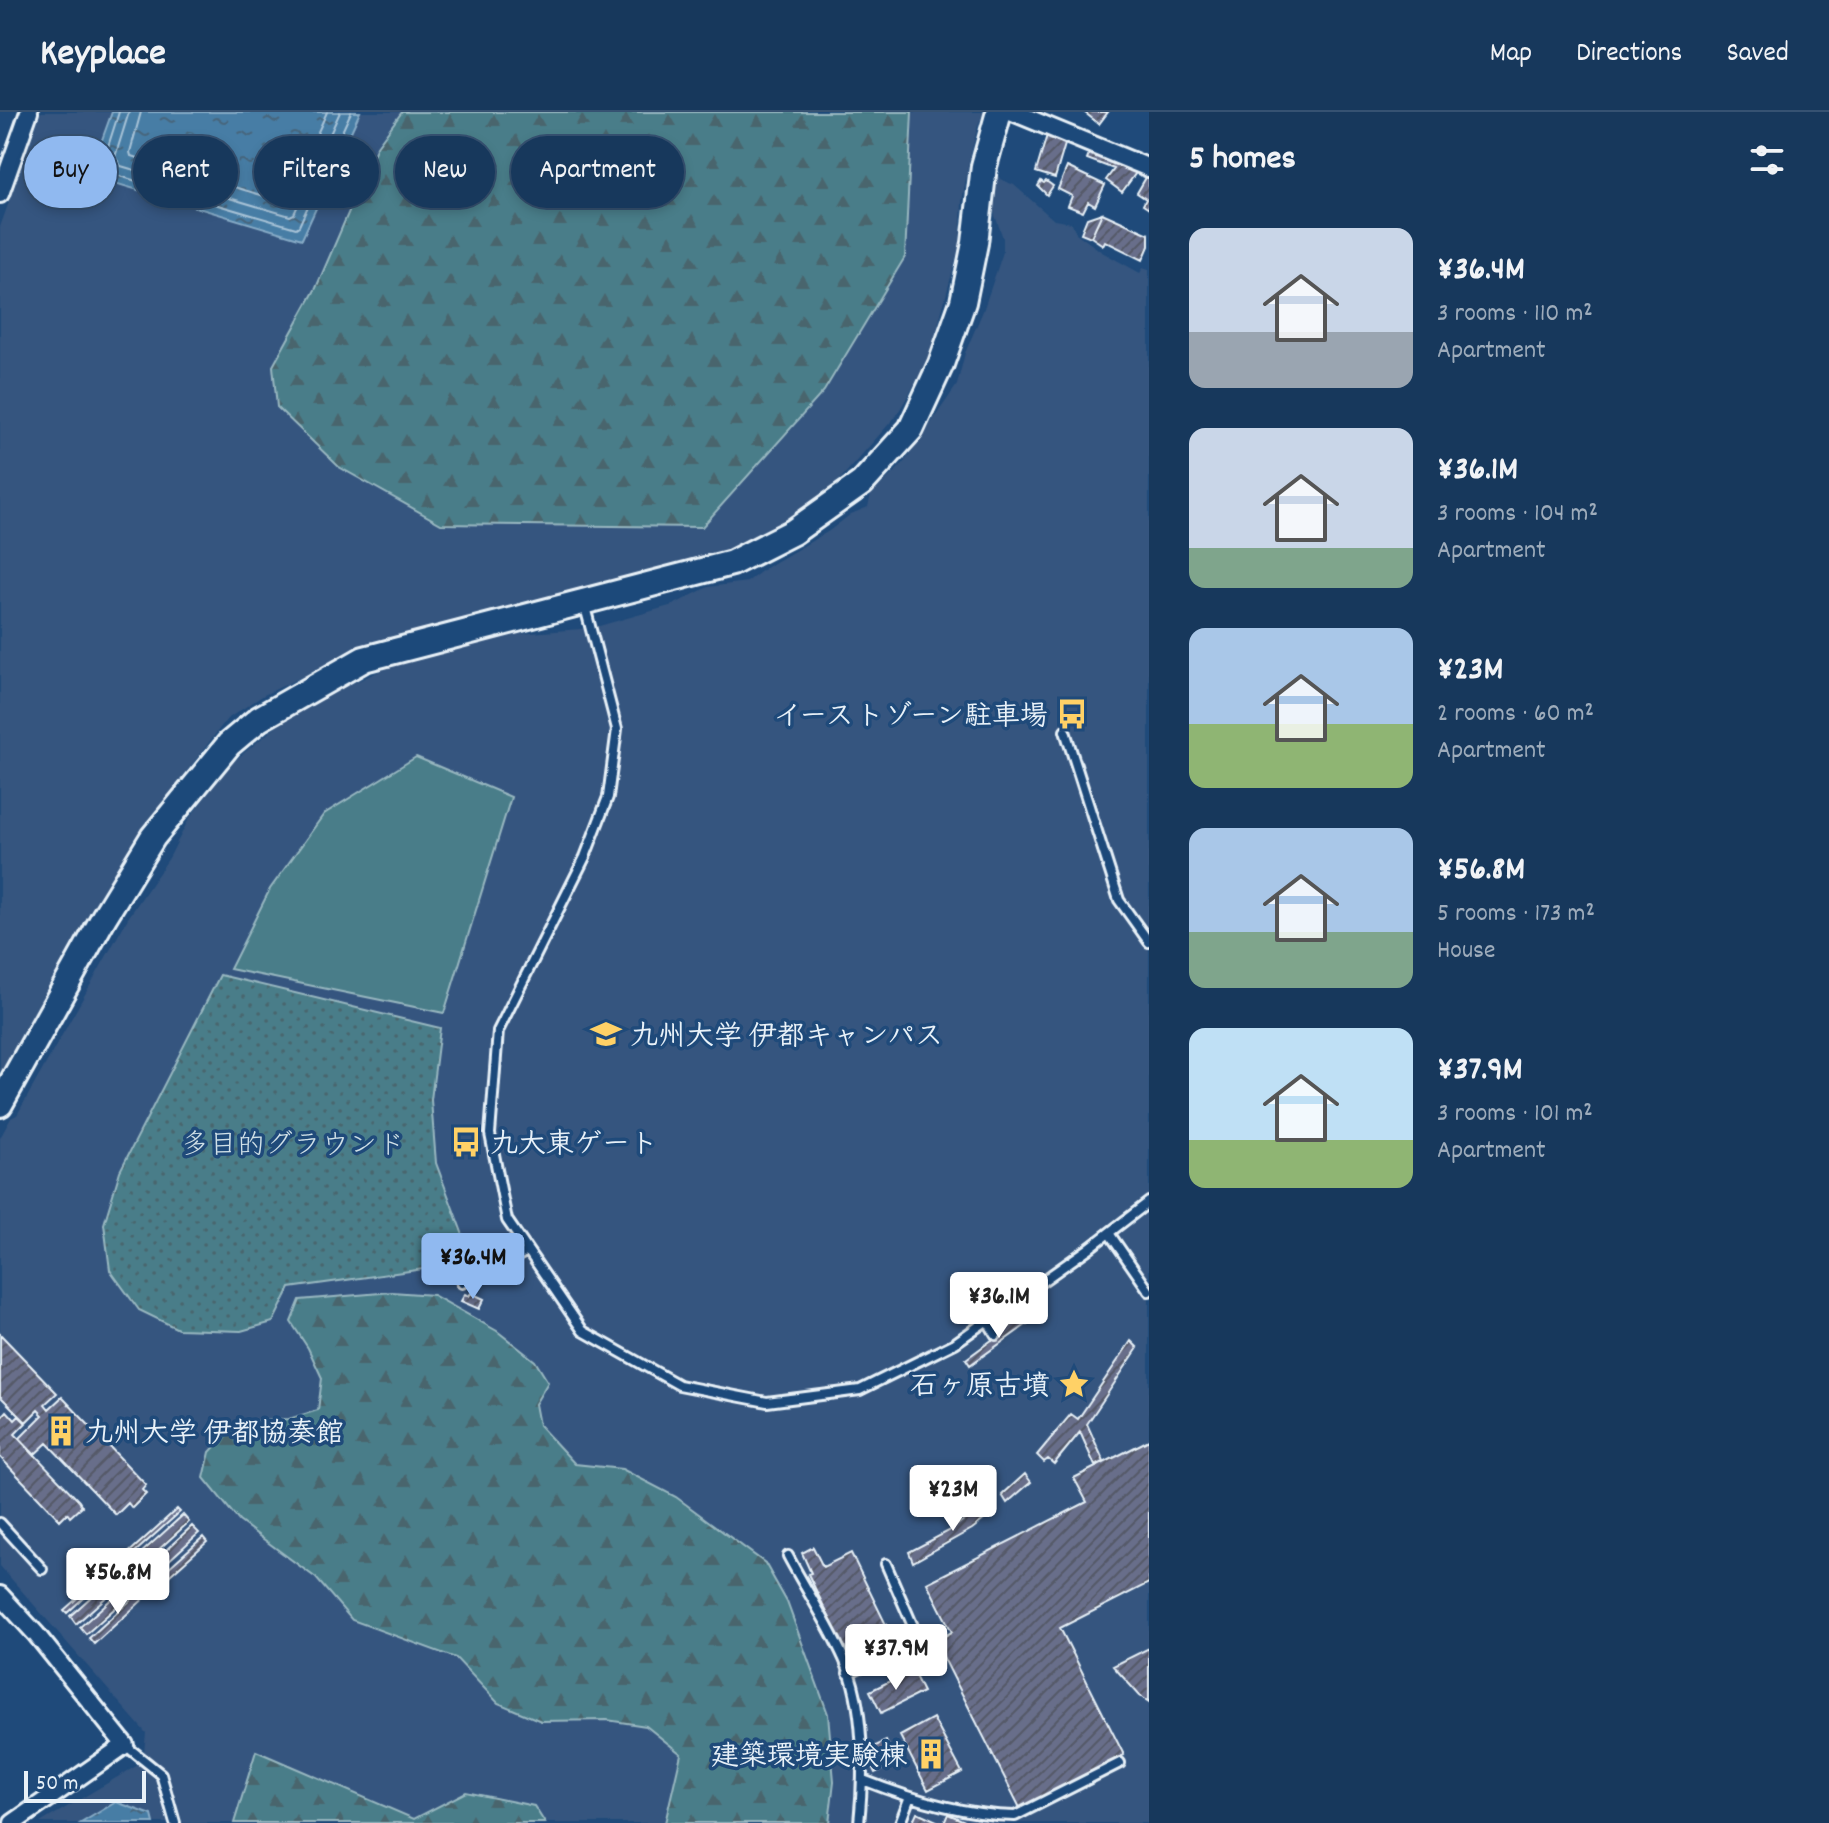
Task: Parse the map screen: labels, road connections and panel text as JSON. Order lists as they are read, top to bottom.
{
  "parks": ["多目的グラウンド"],
  "places": {
    "bus stop": ["イーストゾーン駐車場", "九大東ゲート"],
    "school or university": ["九州大学 伊都キャンパス"],
    "place": ["石ヶ原古墳"],
    "building": ["九州大学 伊都協奏館", "建築環境実験棟"]
  },
  "scale_bar": "50 m",
  "page": {
    "header": "Keyplace",
    "nav": ["Map", "Directions", "Saved"],
    "heading": "5 homes",
    "chip": [
      "Buy",
      "Rent",
      "Filters",
      "New",
      "Apartment"
    ],
    "list": [
      {
        "name": "¥36.4M",
        "note": "3 rooms · 110 m² · Apartment"
      },
      {
        "name": "¥36.1M",
        "note": "3 rooms · 104 m² · Apartment"
      },
      {
        "name": "¥23M",
        "note": "2 rooms · 60 m² · Apartment"
      },
      {
        "name": "¥56.8M",
        "note": "5 rooms · 173 m² · House"
      },
      {
        "name": "¥37.9M",
        "note": "3 rooms · 101 m² · Apartment"
      }
    ],
    "price": [
      "¥36.4M",
      "¥36.1M",
      "¥23M",
      "¥56.8M",
      "¥37.9M"
    ],
    "scale": "50 m"
  }
}
